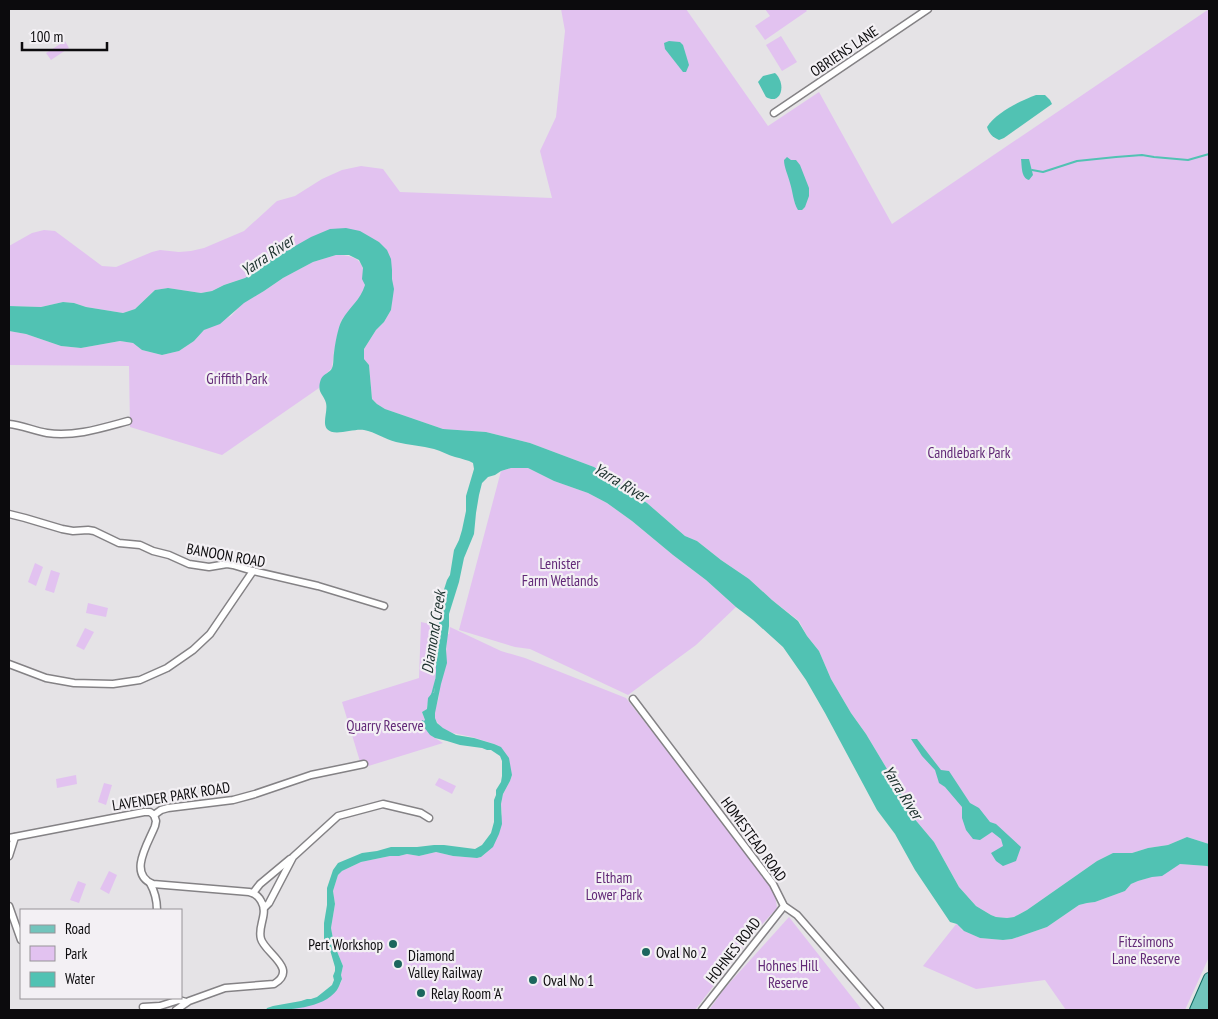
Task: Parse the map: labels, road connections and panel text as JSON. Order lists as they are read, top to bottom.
{
  "streets": {
    "street": [
      "OBRIENS LANE",
      "BANOON ROAD",
      "LAVENDER PARK ROAD",
      "HOMESTEAD ROAD",
      "HOHNES ROAD"
    ]
  },
  "crossings": [
    ["HOMESTEAD ROAD", "HOHNES ROAD"]
  ],
  "water": ["Yarra River", "Diamond Creek"],
  "parks": [
    "Griffith Park",
    "Candlebark Park",
    "Lenister Farm Wetlands",
    "Quarry Reserve",
    "Eltham Lower Park",
    "Fitzsimons Lane Reserve",
    "Hohnes Hill Reserve"
  ],
  "places": [
    "Pert Workshop",
    "Oval No 2",
    "Diamond Valley Railway",
    "Oval No 1",
    "Relay Room 'A'"
  ],
  "legend": ["Road", "Park", "Water"],
  "scale_bar": "100 m"
}
